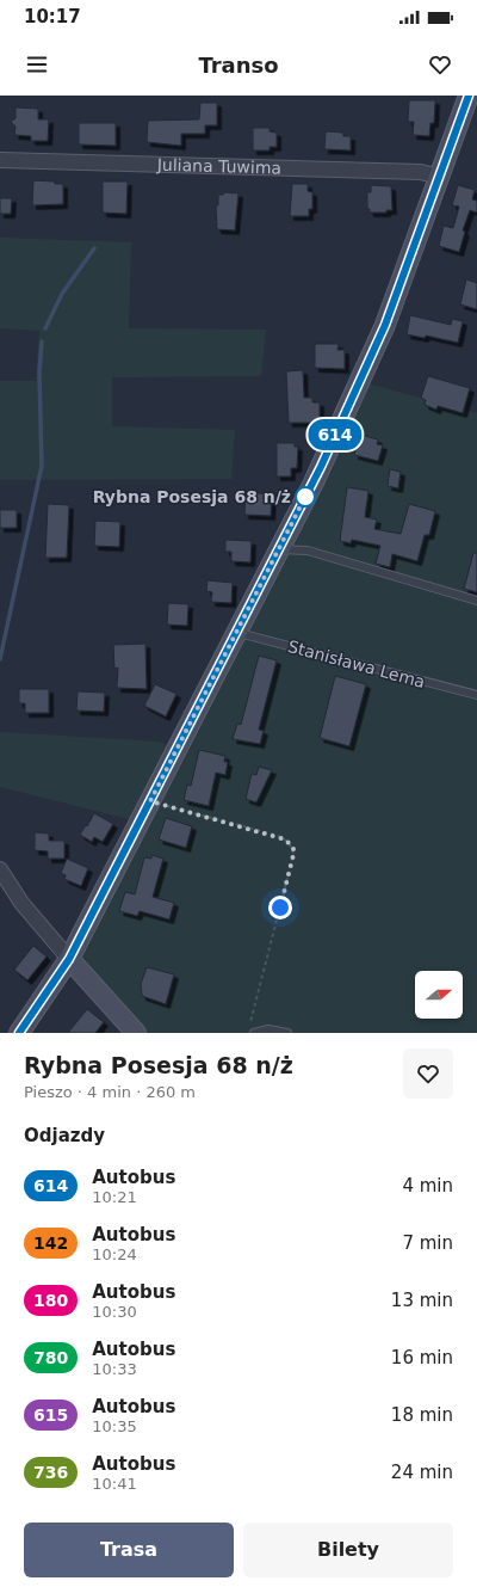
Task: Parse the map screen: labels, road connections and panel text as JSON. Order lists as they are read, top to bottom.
{
  "streets": {
    "street": ["Juliana Tuwima"],
    "lane": ["Stanisława Lema"]
  },
  "places": ["Rybna Posesja 68 n/ż"],
  "lines": ["bus line 614"],
  "north": "right",
  "page": {
    "status": "10:17",
    "header": "Transo",
    "on_map": "614",
    "heading": [
      ["Rybna Posesja 68 n/ż", "Pieszo · 4 min · 260 m"],
      "Odjazdy"
    ],
    "list": [
      {
        "mark": "614",
        "name": "Autobus",
        "note": "10:21",
        "value": "4 min"
      },
      {
        "mark": "142",
        "name": "Autobus",
        "note": "10:24",
        "value": "7 min"
      },
      {
        "mark": "180",
        "name": "Autobus",
        "note": "10:30",
        "value": "13 min"
      },
      {
        "mark": "780",
        "name": "Autobus",
        "note": "10:33",
        "value": "16 min"
      },
      {
        "mark": "615",
        "name": "Autobus",
        "note": "10:35",
        "value": "18 min"
      },
      {
        "mark": "736",
        "name": "Autobus",
        "note": "10:41",
        "value": "24 min"
      }
    ],
    "buttons": ["Trasa", "Bilety"]
  }
}
